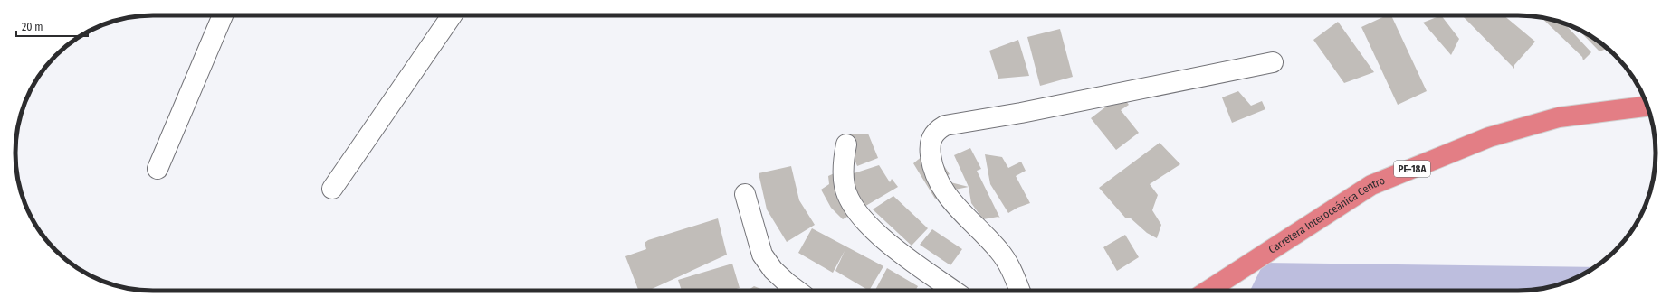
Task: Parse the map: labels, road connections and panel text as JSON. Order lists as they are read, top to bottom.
{
  "streets": {
    "highway": ["PE-18A", "Carretera Interoceánica Centro"]
  },
  "scale_bar": "20 m"
}
